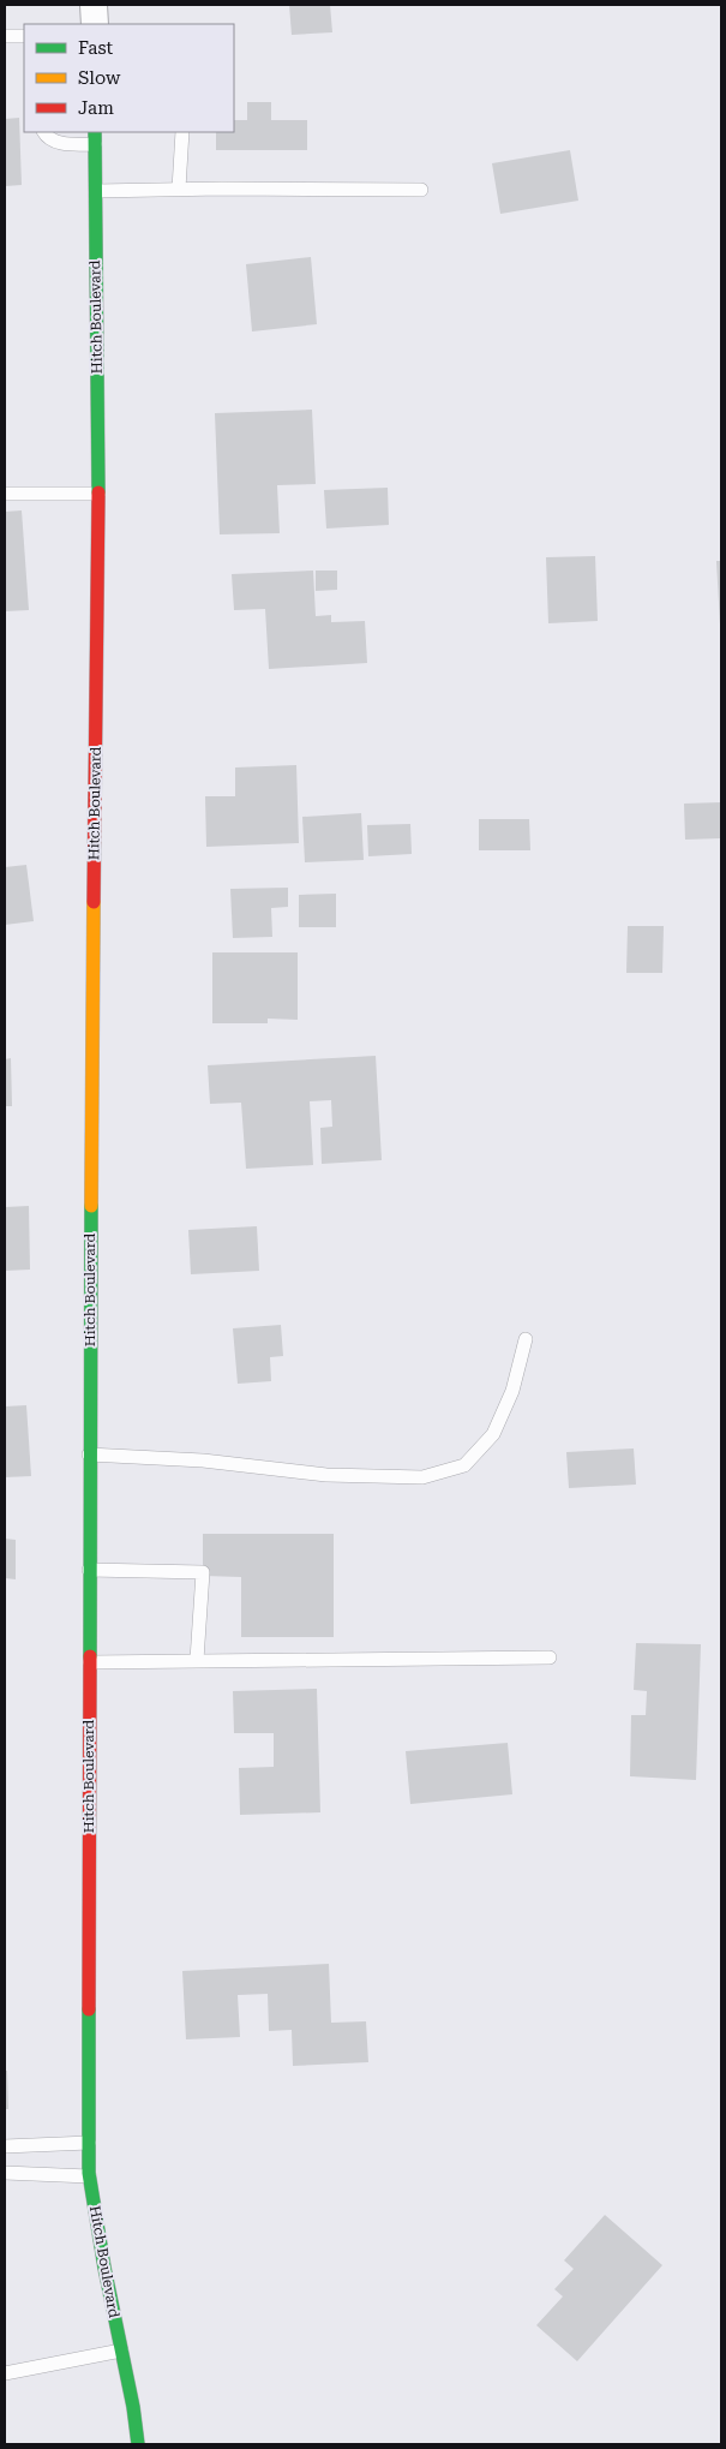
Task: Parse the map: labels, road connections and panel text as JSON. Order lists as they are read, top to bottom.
{
  "streets": {
    "street": ["Hitch Boulevard"]
  },
  "legend": ["Fast", "Slow", "Jam"]
}
